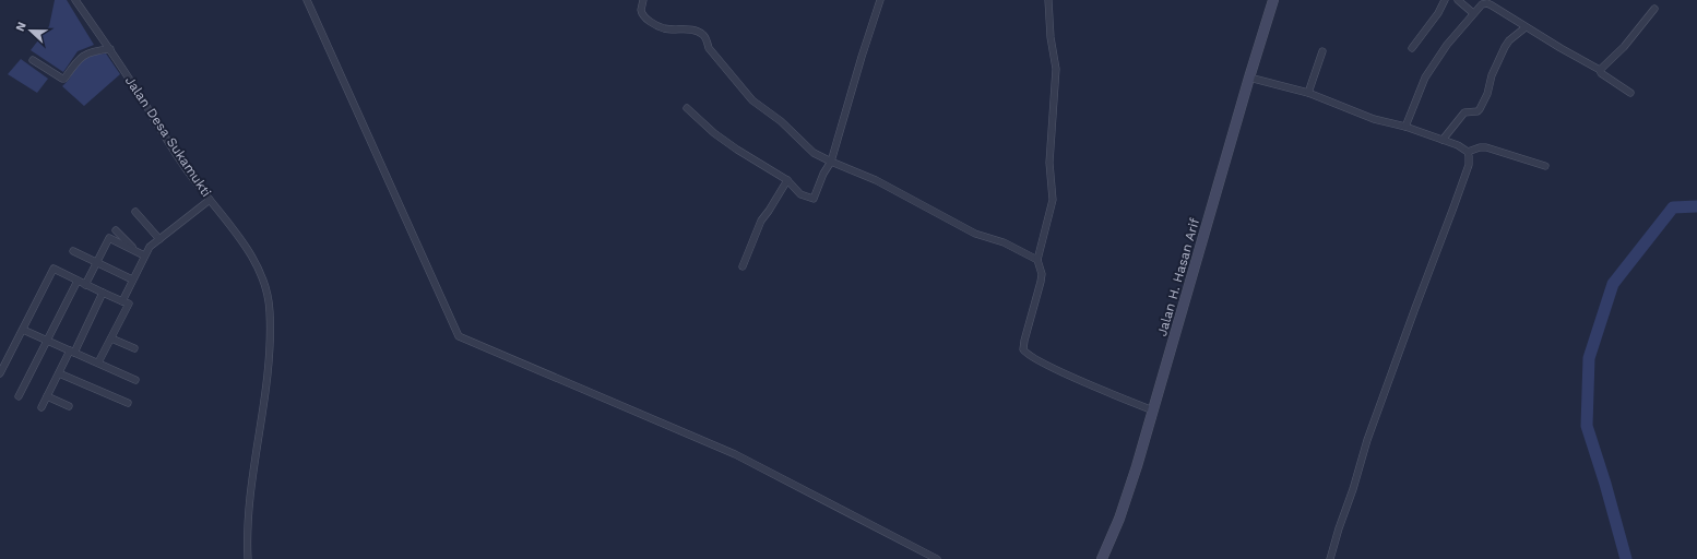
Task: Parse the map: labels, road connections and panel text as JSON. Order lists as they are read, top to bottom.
{
  "streets": {
    "main road": ["Jalan H. Hasan Arif"],
    "street": ["Jalan Desa Sukamukti"]
  },
  "north": "left"
}
